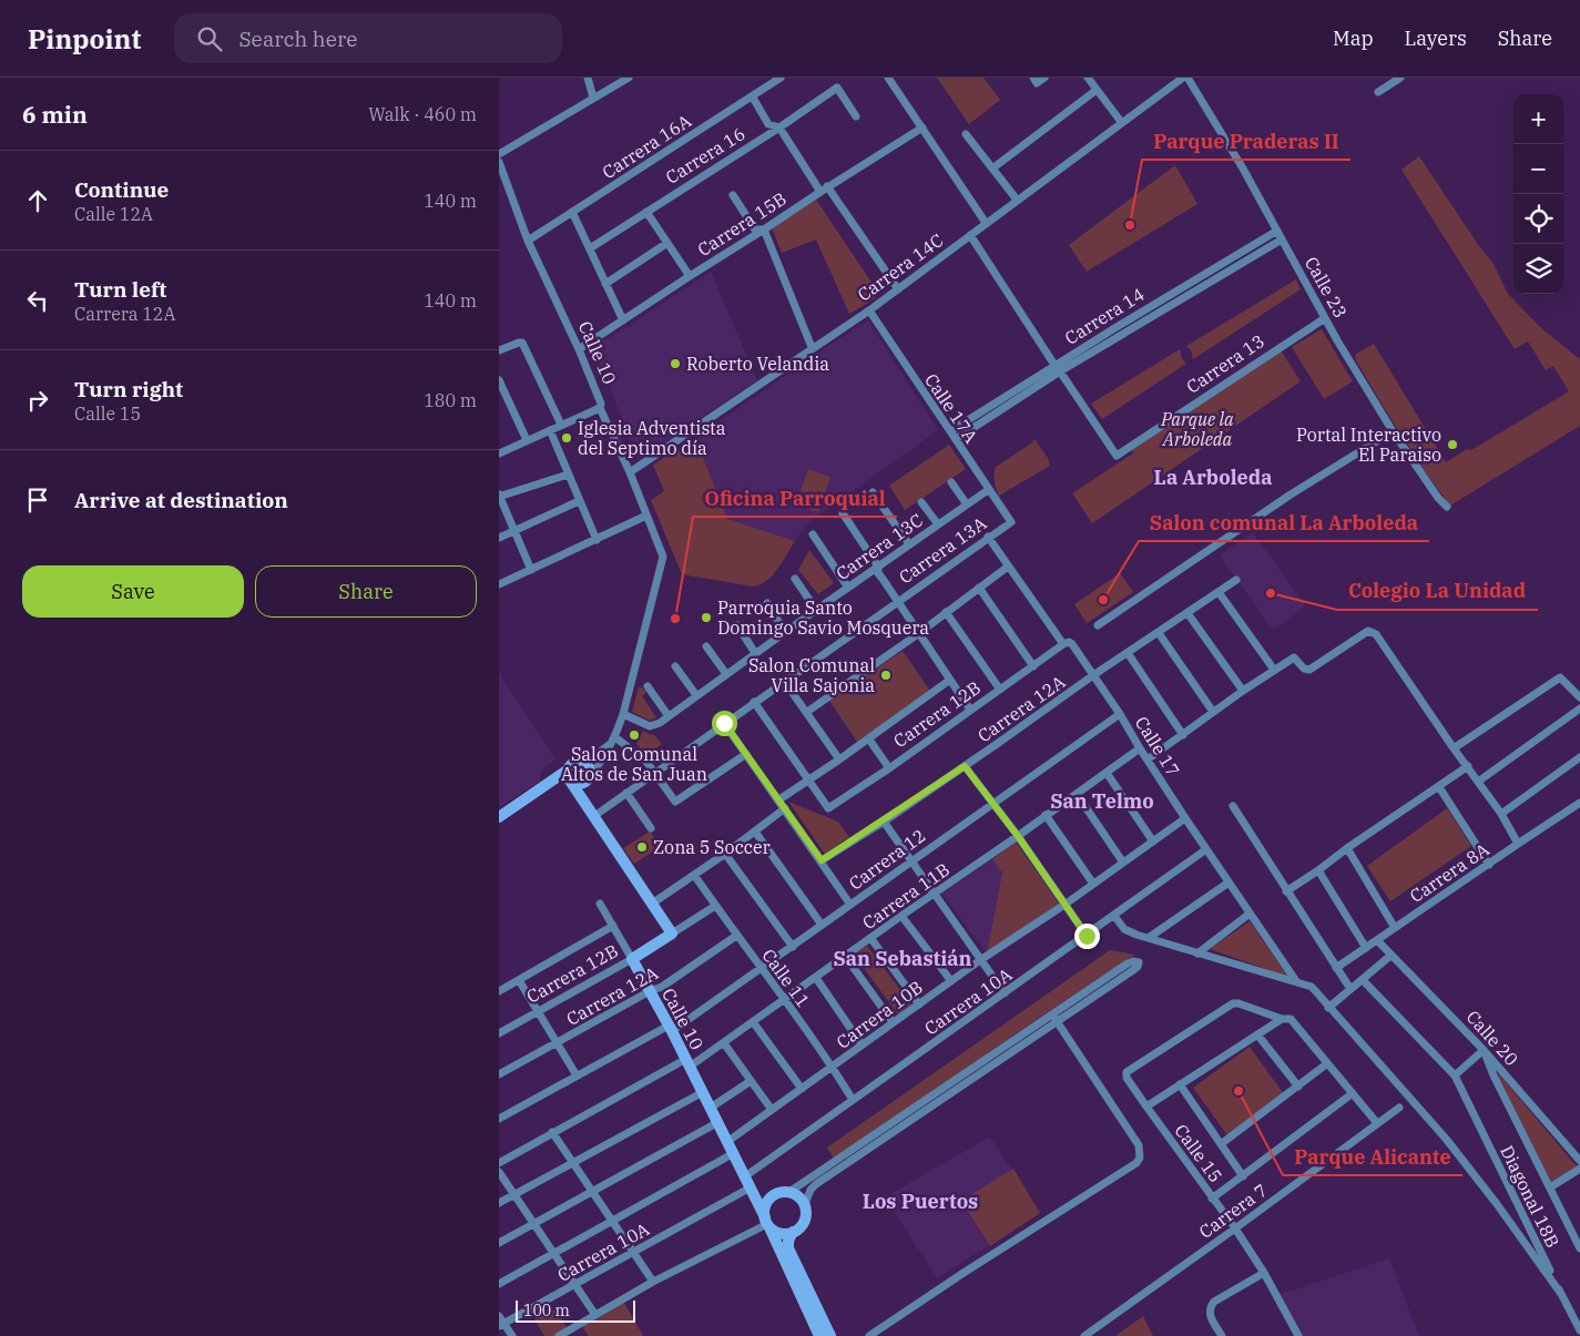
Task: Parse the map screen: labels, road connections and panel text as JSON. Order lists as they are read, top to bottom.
{
  "streets": {
    "street": [
      "Carrera 16A",
      "Carrera 16",
      "Carrera 15B",
      "Carrera 14C",
      "Calle 23",
      "Carrera 14",
      "Calle 10",
      "Carrera 13",
      "Calle 17A",
      "Carrera 13C",
      "Carrera 13A",
      "Carrera 12A",
      "Carrera 12B",
      "Calle 17",
      "Carrera 12",
      "Carrera 8A",
      "Carrera 11B",
      "Calle 11",
      "Carrera 10A",
      "Carrera 10B",
      "Calle 20",
      "Calle 15",
      "Diagonal 18B",
      "Carrera 7"
    ]
  },
  "crossings": [
    ["Carrera 16A", "Calle 10"],
    ["Carrera 15B", "Calle 10"],
    ["Carrera 14C", "Calle 23"],
    ["Carrera 14C", "Calle 10"],
    ["Carrera 14C", "Calle 17A"],
    ["Calle 23", "Carrera 14"],
    ["Calle 23", "Carrera 13"],
    ["Carrera 14", "Carrera 13"],
    ["Carrera 14", "Calle 17A"],
    ["Calle 10", "Carrera 13C"],
    ["Calle 10", "Carrera 12A"],
    ["Calle 10", "Carrera 12B"],
    ["Calle 10", "Carrera 12"],
    ["Calle 10", "Carrera 11B"],
    ["Calle 10", "Carrera 10A"],
    ["Calle 10", "Carrera 10B"],
    ["Calle 17A", "Carrera 13C"],
    ["Calle 17A", "Carrera 13A"],
    ["Carrera 13A", "Calle 17"],
    ["Carrera 12A", "Calle 17"],
    ["Carrera 12A", "Calle 11"],
    ["Carrera 12B", "Calle 17"],
    ["Carrera 12B", "Calle 11"],
    ["Calle 17", "Carrera 12"],
    ["Calle 17", "Carrera 11B"],
    ["Calle 17", "Carrera 10A"],
    ["Calle 17", "Carrera 10B"],
    ["Carrera 12", "Calle 11"],
    ["Carrera 8A", "Calle 20"],
    ["Carrera 11B", "Calle 11"],
    ["Calle 11", "Carrera 10A"],
    ["Calle 11", "Carrera 10B"],
    ["Calle 15", "Carrera 7"]
  ],
  "districts": [
    "La Arboleda",
    "San Telmo",
    "San Sebastián",
    "Los Puertos"
  ],
  "parks": ["Parque la Arboleda"],
  "places": [
    "Parque Praderas II",
    "Roberto Velandia",
    "Iglesia Adventista del Septimo día",
    "Portal Interactivo El Paraiso",
    "Colegio La Unidad",
    "Salon comunal La Arboleda",
    "Parroquia Santo Domingo Savio Mosquera",
    "Oficina Parroquial",
    "Salon Comunal Villa Sajonia",
    "Salon Comunal Altos de San Juan",
    "Zona 5 Soccer",
    "Parque Alicante"
  ],
  "scale_bar": "100 m",
  "page": {
    "header": "Pinpoint",
    "search": "Search here",
    "nav": ["Map", "Layers", "Share"],
    "heading": ["6 min", "Walk · 460 m"],
    "map_buttons": ["+", "−"],
    "list": [
      ["Continue", "Calle 12A", "140 m"],
      ["Turn left", "Carrera 12A", "140 m"],
      ["Turn right", "Calle 15", "180 m"],
      "Arrive at destination"
    ],
    "buttons": ["Save", "Share"],
    "scale": "100 m"
  }
}
